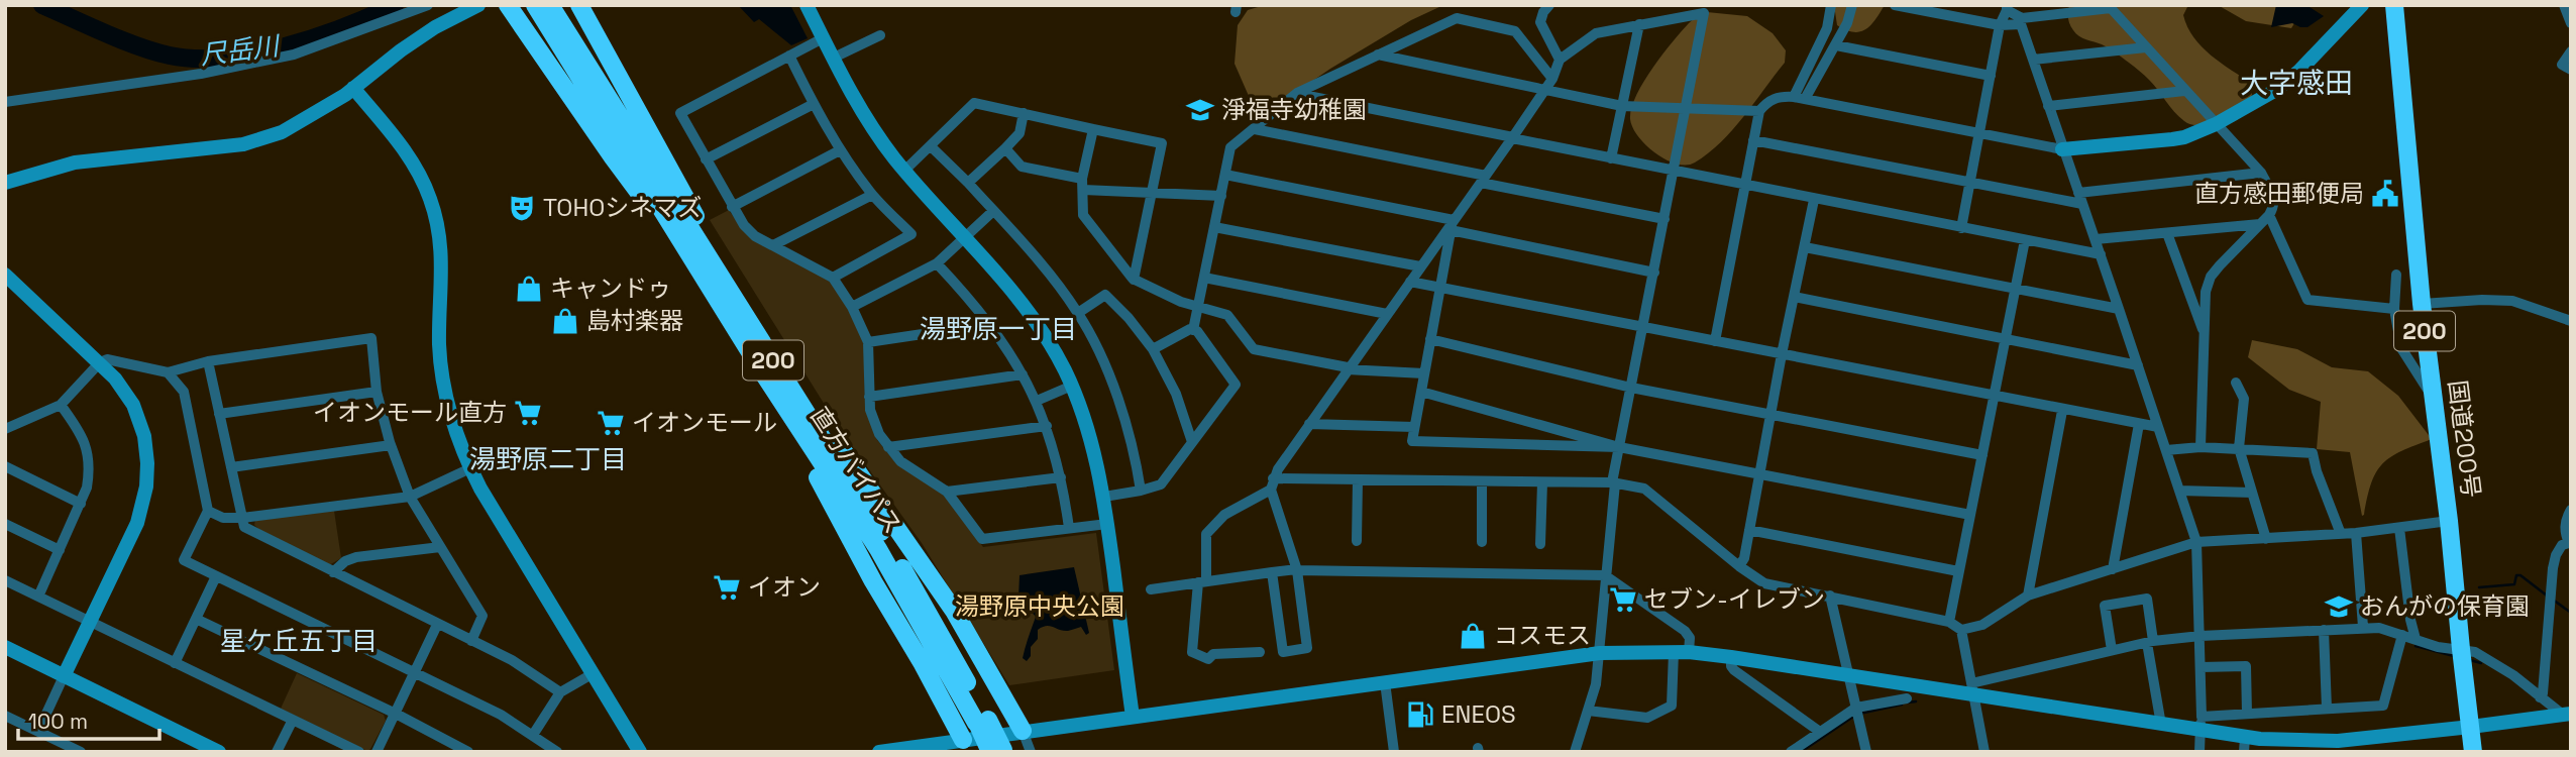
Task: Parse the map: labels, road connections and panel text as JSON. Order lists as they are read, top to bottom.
{
  "streets": {
    "highway": ["200", "国道200号", "直方バイパス"]
  },
  "districts": [
    "大字感田",
    "湯野原一丁目",
    "湯野原二丁目",
    "星ケ丘五丁目"
  ],
  "water": ["尺岳川"],
  "parks": ["湯野原中央公園"],
  "places": {
    "school or university": ["淨福寺幼稚園", "おんがの保育園"],
    "public building": ["直方感田郵便局"],
    "theatre": ["TOHOシネマズ"],
    "shop": ["キャンドゥ", "島村楽器", "コスモス"],
    "supermarket": [
      "イオンモール直方",
      "イオンモール",
      "イオン",
      "セブン-イレブン"
    ],
    "fuel station": ["ENEOS"]
  },
  "scale_bar": "100 m"
}
